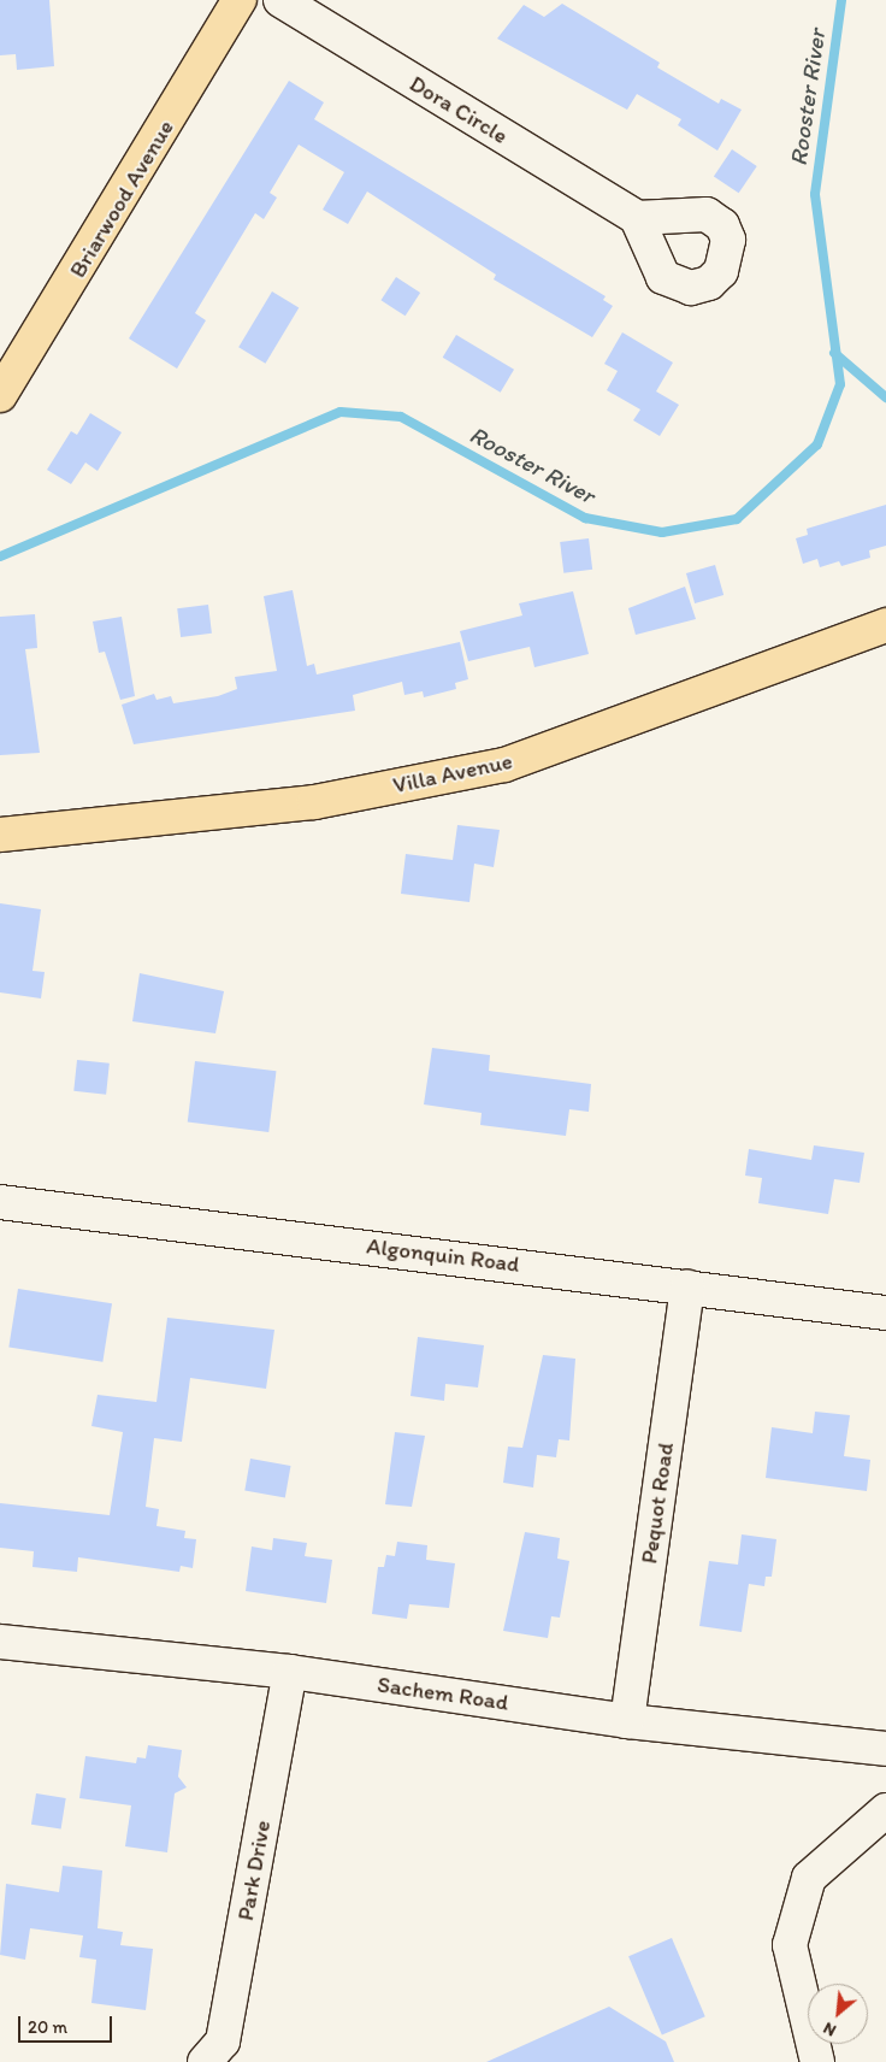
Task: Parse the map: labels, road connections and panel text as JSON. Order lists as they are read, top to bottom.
{
  "streets": {
    "main road": ["Briarwood Avenue", "Villa Avenue"],
    "street": [
      "Dora Circle",
      "Algonquin Road",
      "Pequot Road",
      "Sachem Road",
      "Park Drive"
    ]
  },
  "crossings": [
    ["Algonquin Road", "Pequot Road"],
    ["Pequot Road", "Sachem Road"],
    ["Sachem Road", "Park Drive"]
  ],
  "water": ["Rooster River"],
  "scale_bar": "20 m",
  "north": "bottom left"
}
